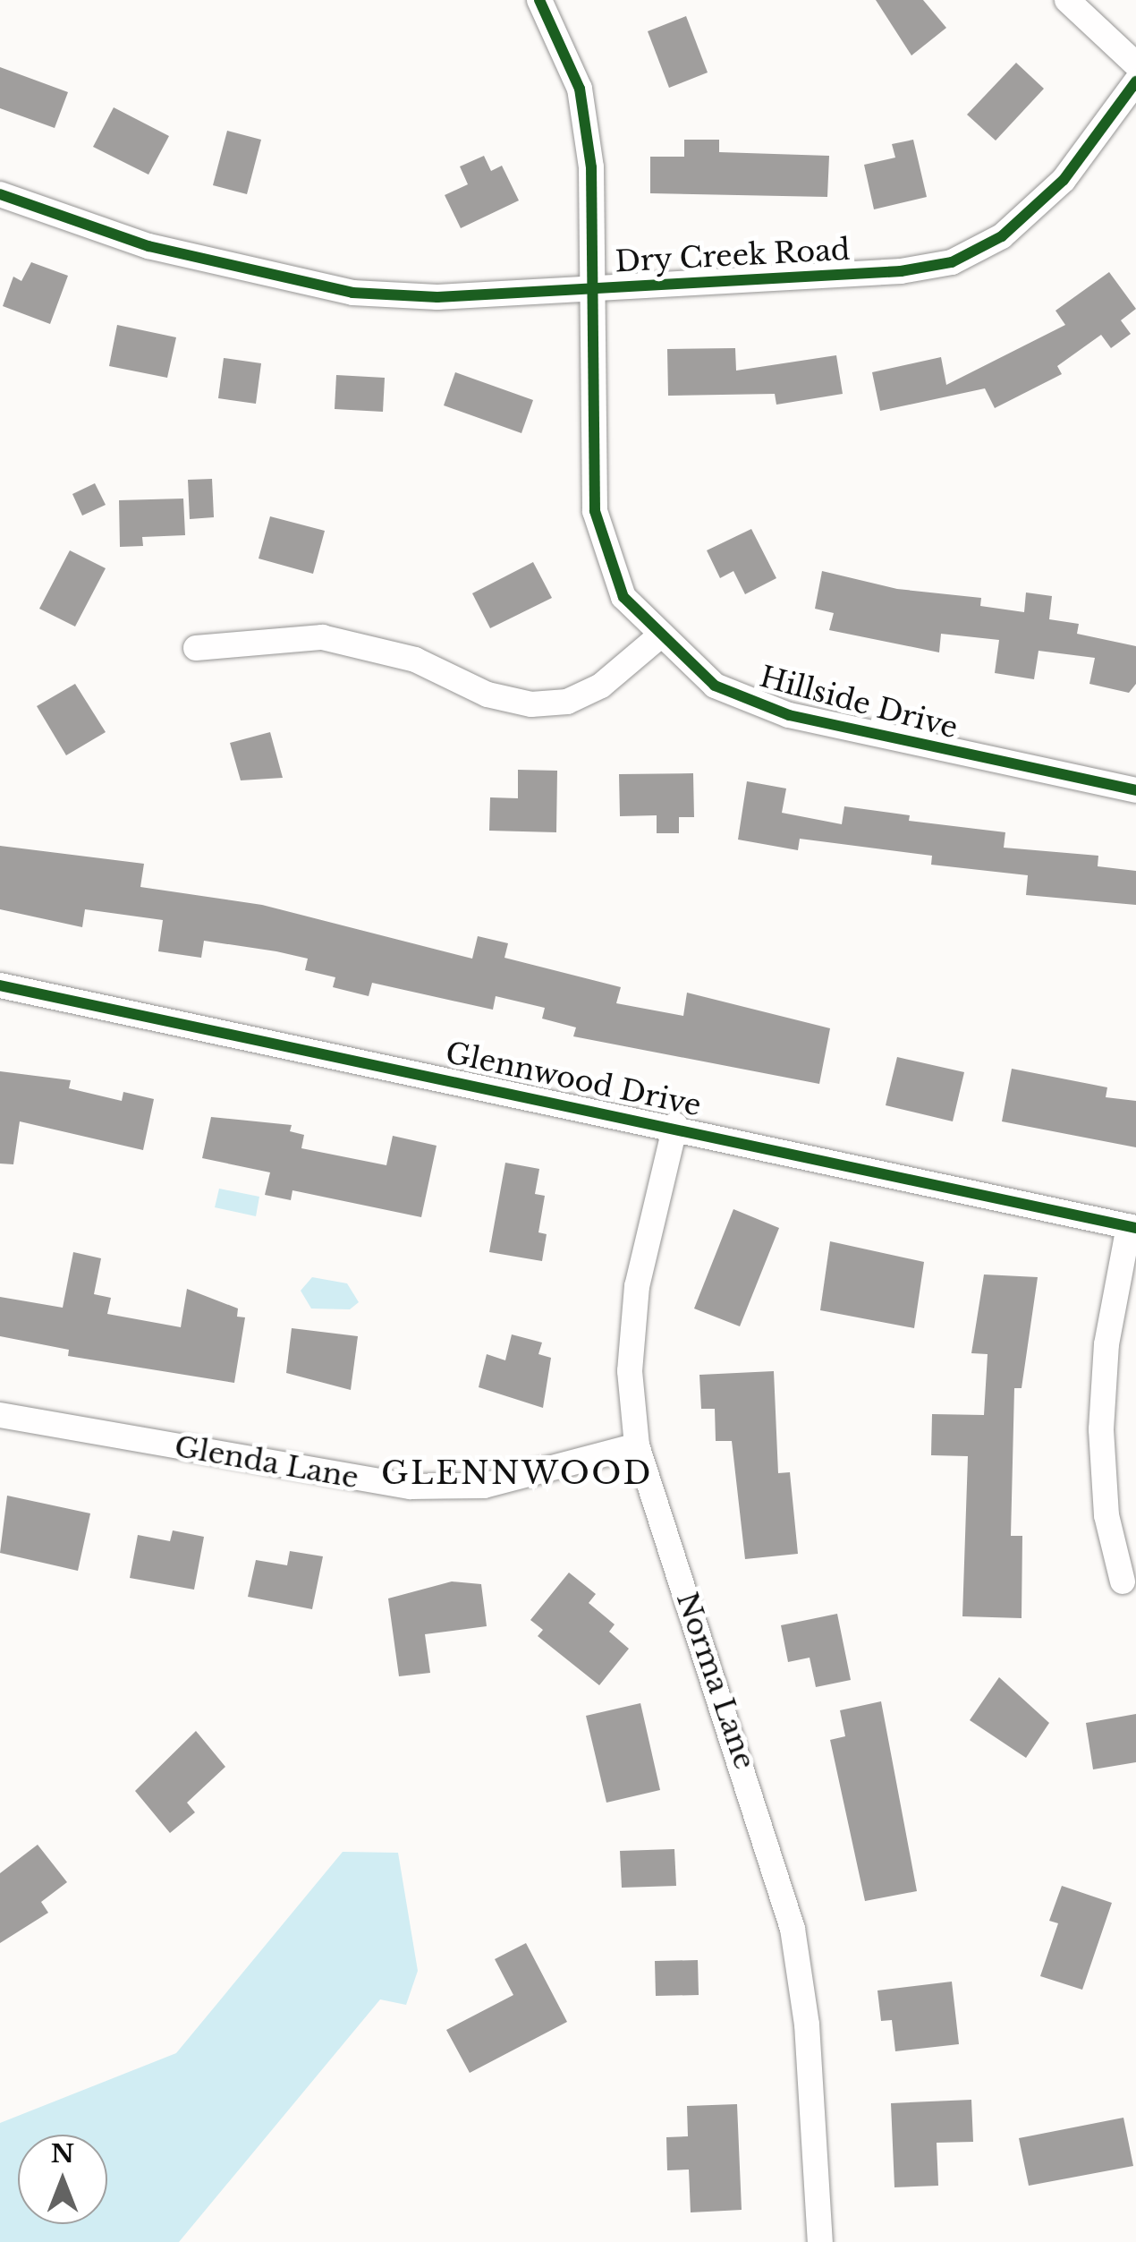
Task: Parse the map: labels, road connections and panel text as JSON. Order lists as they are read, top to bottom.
{
  "streets": {
    "street": [
      "Dry Creek Road",
      "Hillside Drive",
      "Glennwood Drive",
      "Glenda Lane",
      "Norma Lane"
    ]
  },
  "crossings": [
    ["Dry Creek Road", "Hillside Drive"],
    ["Glennwood Drive", "Norma Lane"],
    ["Glenda Lane", "Norma Lane"]
  ],
  "districts": ["GLENNWOOD"],
  "north": "top"
}
